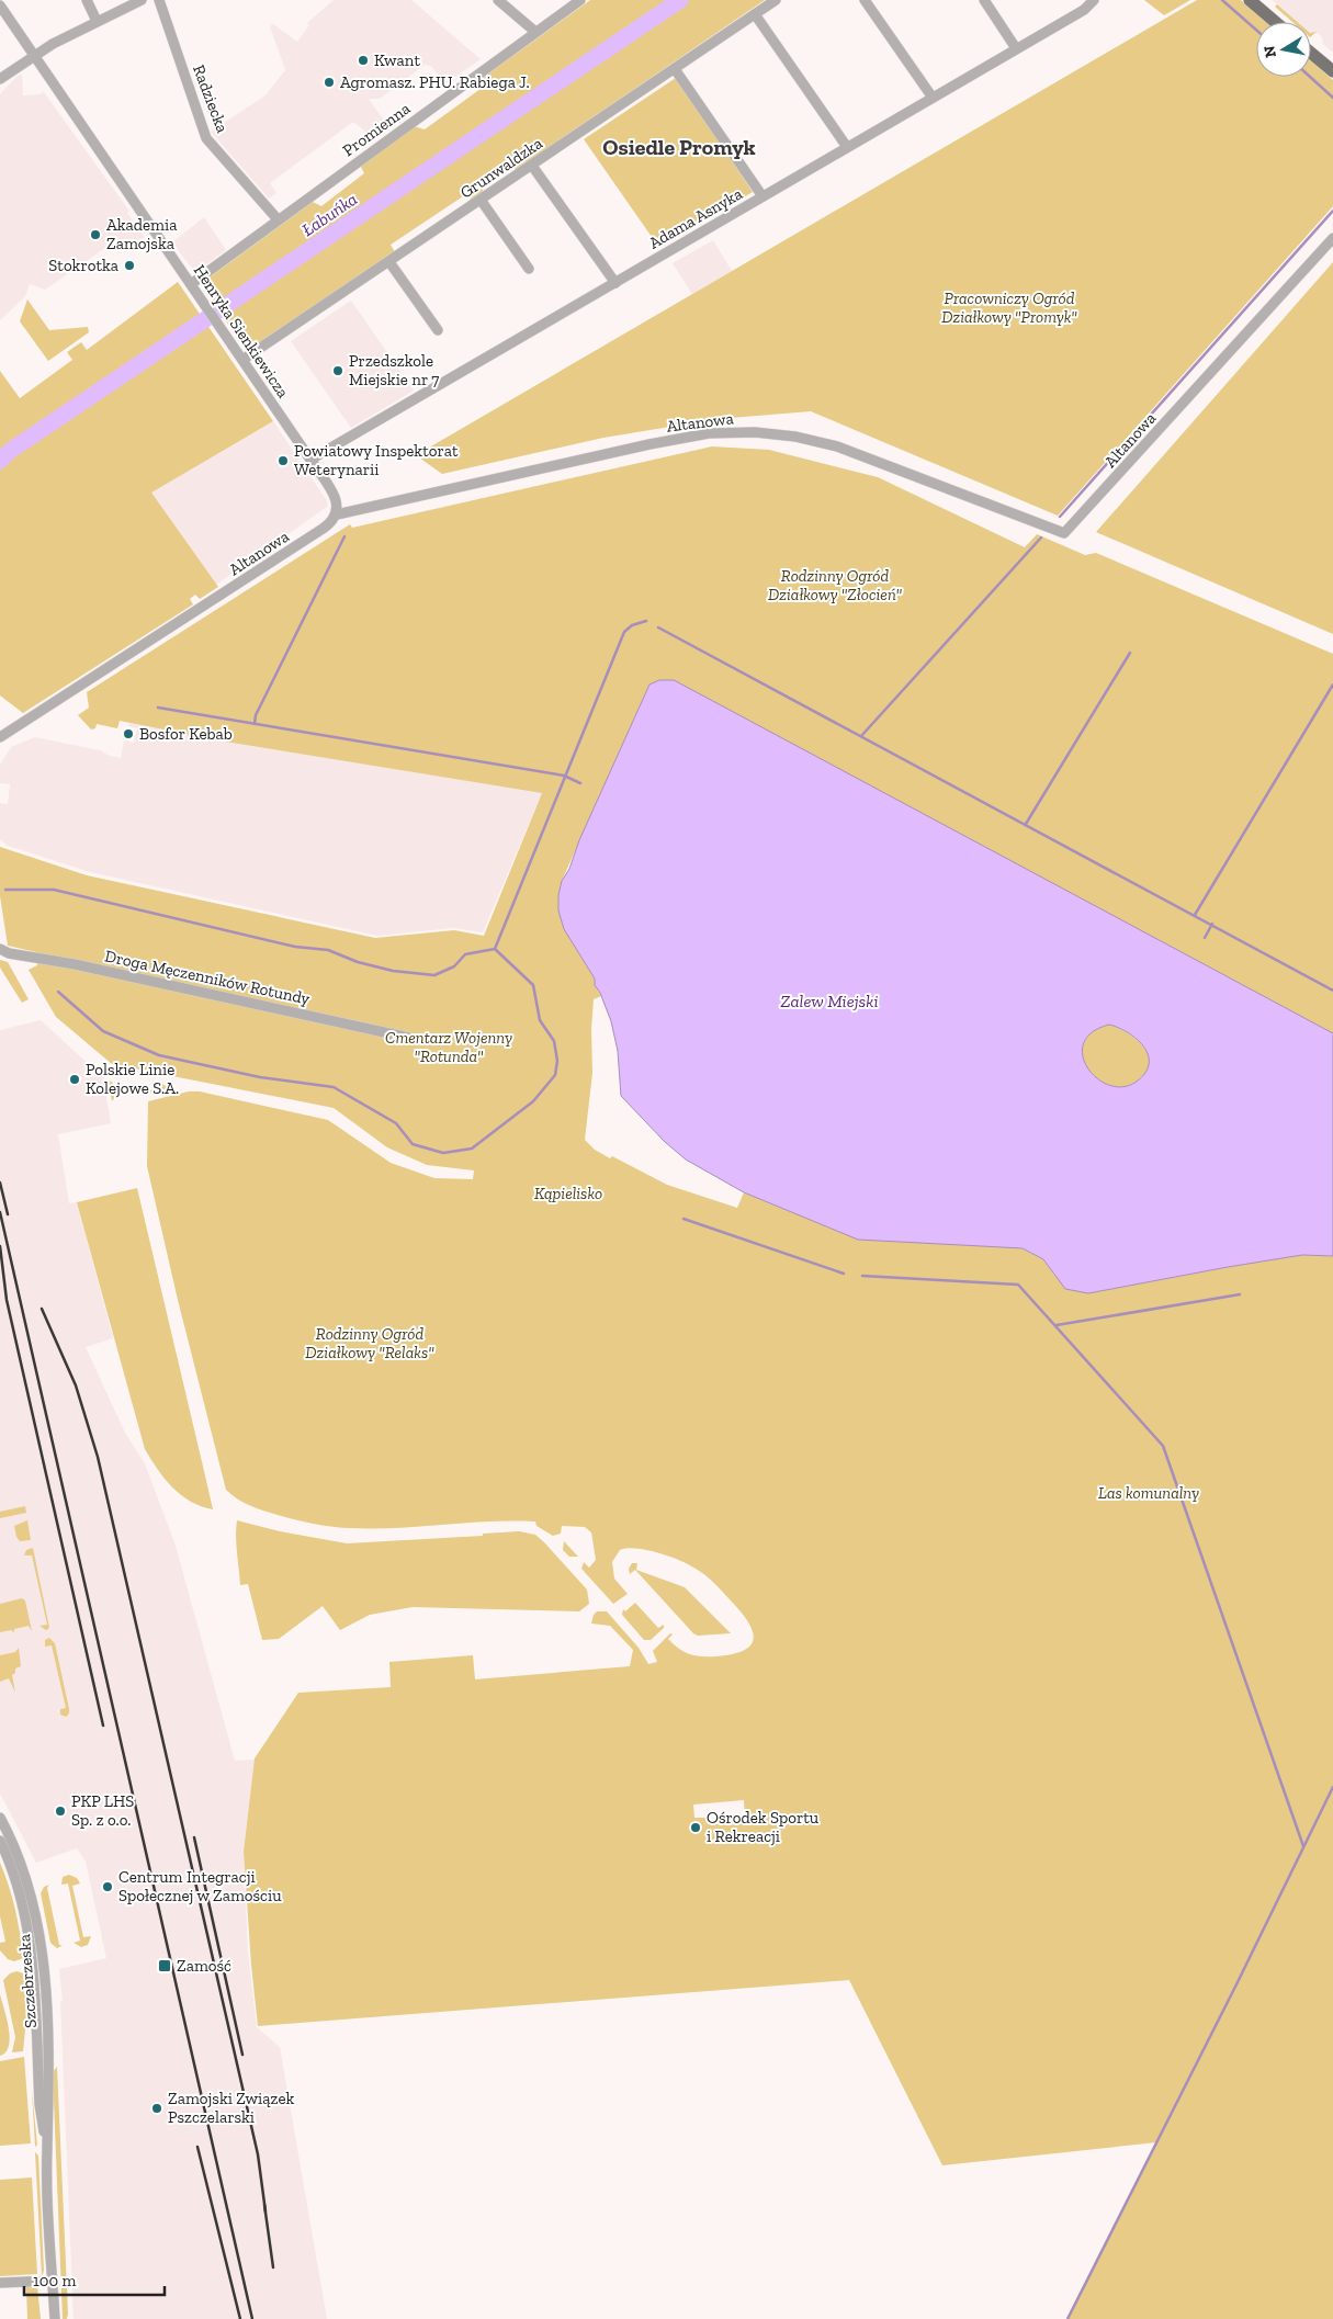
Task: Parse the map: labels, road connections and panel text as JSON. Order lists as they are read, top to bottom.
{
  "streets": {
    "street": [
      "Radziecka",
      "Promienna",
      "Grunwaldzka",
      "Adama Asnyka",
      "Henryka Sienkiewicza",
      "Altanowa",
      "Droga Męczenników Rotundy",
      "Szczebrzeska"
    ]
  },
  "crossings": [
    ["Radziecka", "Promienna"],
    ["Promienna", "Henryka Sienkiewicza"],
    ["Grunwaldzka", "Henryka Sienkiewicza"],
    ["Adama Asnyka", "Henryka Sienkiewicza"],
    ["Henryka Sienkiewicza", "Altanowa"]
  ],
  "districts": ["Osiedle Promyk"],
  "water": ["Łabuńka", "Zalew Miejski"],
  "parks": [
    "Pracowniczy Ogród Działkowy \"Promyk\"",
    "Rodzinny Ogród Działkowy \"Złocień\"",
    "Cmentarz Wojenny \"Rotunda\"",
    "Kąpielisko",
    "Rodzinny Ogród Działkowy \"Relaks\"",
    "Las komunalny"
  ],
  "places": {
    "other": [
      "Kwant",
      "Agromasz. PHU. Rabiega J.",
      "Akademia Zamojska",
      "Stokrotka",
      "Przedszkole Miejskie nr 7",
      "Powiatowy Inspektorat Weterynarii",
      "Bosfor Kebab",
      "Polskie Linie Kolejowe S.A.",
      "PKP LHS Sp. z o.o.",
      "Ośrodek Sportu i Rekreacji",
      "Centrum Integracji Społecznej w Zamościu",
      "Zamojski Związek Pszczelarski"
    ],
    "transit": ["Zamość"]
  },
  "scale_bar": "100 m",
  "north": "left"
}
